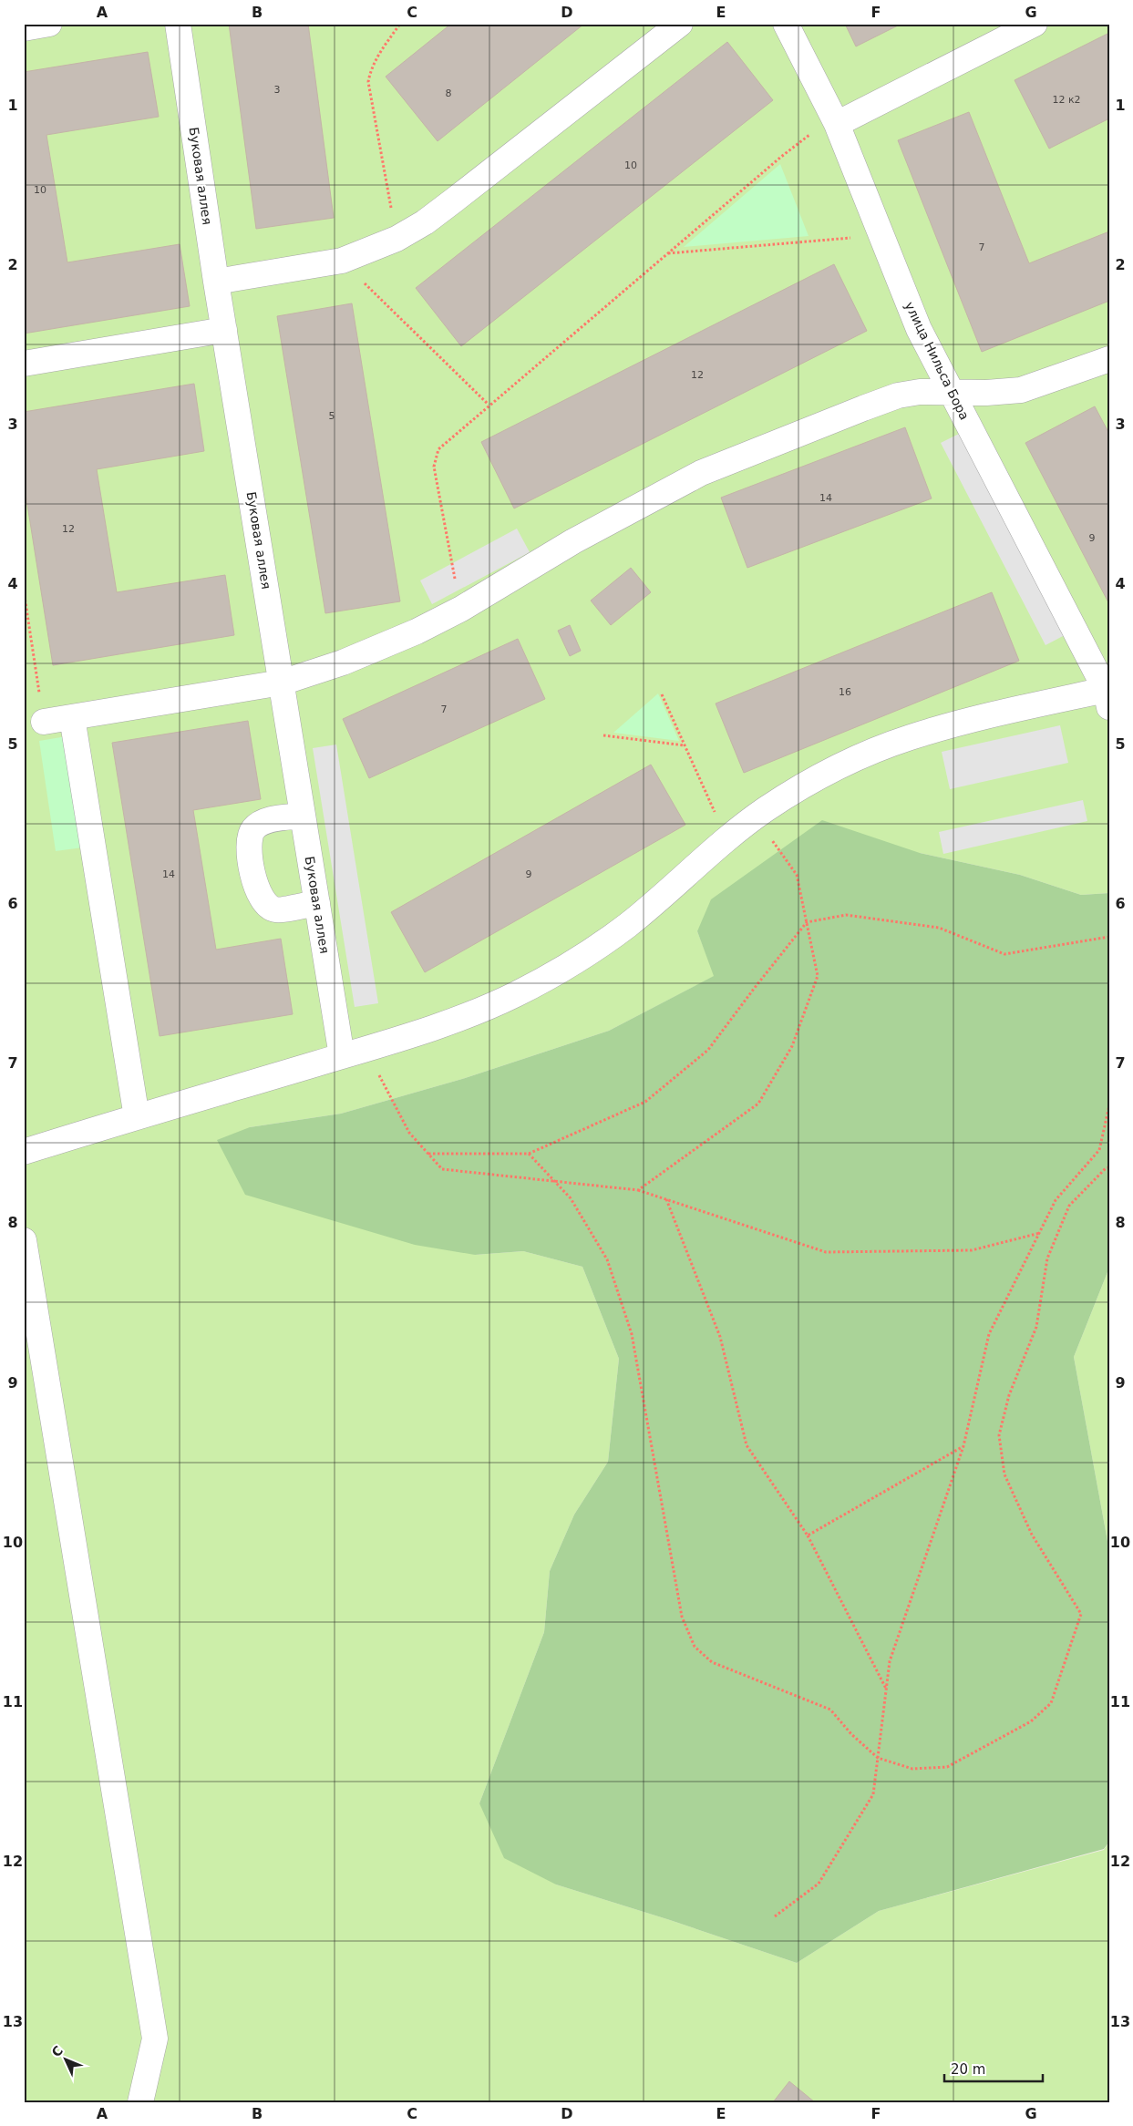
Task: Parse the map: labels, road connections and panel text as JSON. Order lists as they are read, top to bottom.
{
  "streets": {
    "lane": ["Буковая аллея", "улица Нильса Бора"]
  },
  "house_numbers": [
    "3",
    "8",
    "12 к2",
    "10",
    "10",
    "7",
    "12",
    "5",
    "14",
    "12",
    "9",
    "16",
    "7",
    "14",
    "9"
  ],
  "scale_bar": "20 m",
  "north": "top left",
  "grid": {
    "columns": [
      "A",
      "B",
      "C",
      "D",
      "E",
      "F",
      "G"
    ],
    "rows": [
      "1",
      "2",
      "3",
      "4",
      "5",
      "6",
      "7",
      "8",
      "9",
      "10",
      "11",
      "12",
      "13"
    ]
  }
}
